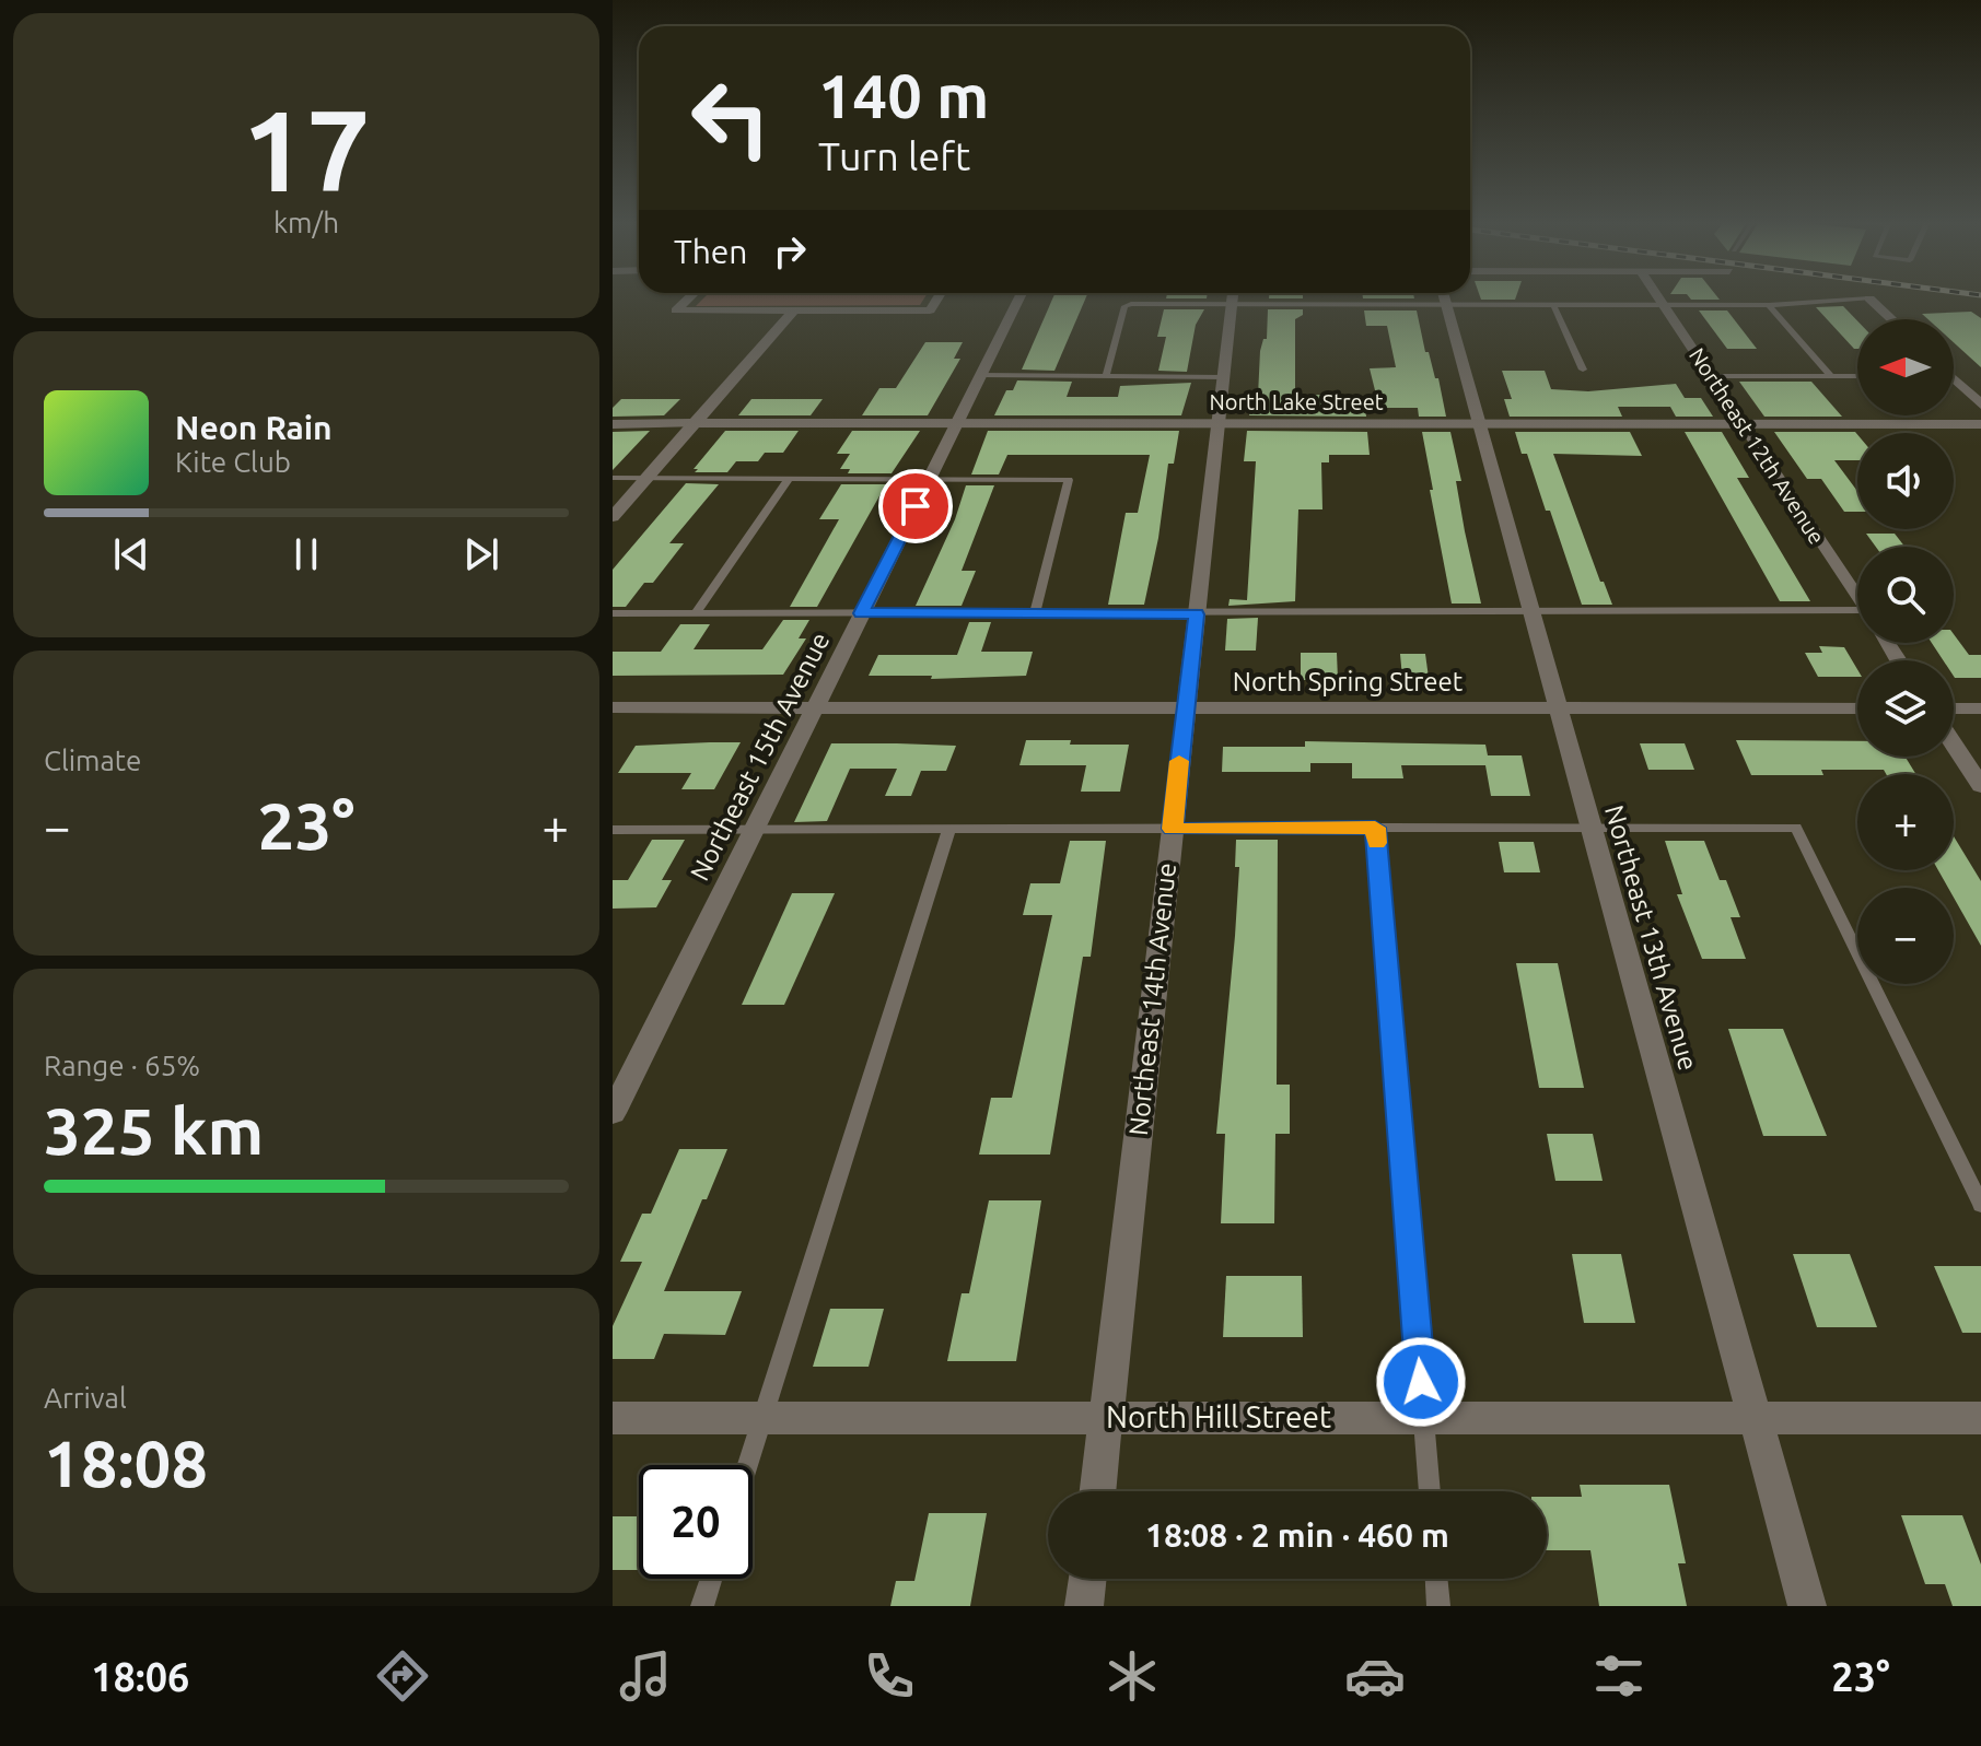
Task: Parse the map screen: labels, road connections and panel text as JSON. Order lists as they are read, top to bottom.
{
  "streets": {
    "street": [
      "North Lake Street",
      "Northeast 12th Avenue",
      "North Spring Street",
      "Northeast 15th Avenue",
      "Northeast 13th Avenue",
      "Northeast 14th Avenue",
      "North Hill Street"
    ]
  },
  "crossings": [
    ["North Lake Street", "Northeast 12th Avenue"],
    ["North Lake Street", "Northeast 15th Avenue"],
    ["North Lake Street", "Northeast 13th Avenue"],
    ["North Lake Street", "Northeast 14th Avenue"],
    ["North Spring Street", "Northeast 15th Avenue"],
    ["North Spring Street", "Northeast 13th Avenue"],
    ["North Spring Street", "Northeast 14th Avenue"],
    ["Northeast 13th Avenue", "North Hill Street"],
    ["Northeast 14th Avenue", "North Hill Street"]
  ],
  "north": "left",
  "page": {
    "tile": [
      ["17", "km/h"],
      "Climate",
      ["Range · 65%", "325 km"],
      ["Arrival", "18:08"]
    ],
    "turn": ["140 m", "Turn left"],
    "then": "Then",
    "map_buttons": ["+", "−"],
    "song": ["Neon Rain", "Kite Club"],
    "heat": ["−", "23°", "+"],
    "limit": "20",
    "trip": "18:08 · 2 min · 460 m",
    "tabs": ["18:06", "23°"]
  }
}
